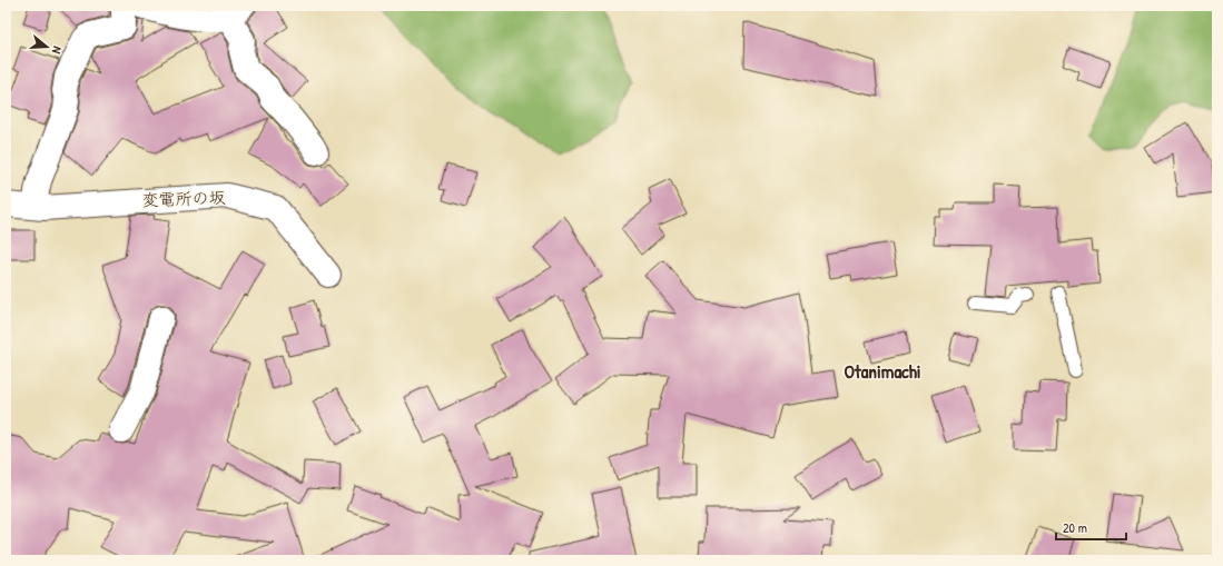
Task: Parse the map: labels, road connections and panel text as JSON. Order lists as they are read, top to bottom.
{
  "streets": {
    "street": ["変電所の坂"]
  },
  "districts": ["Otanimachi"],
  "scale_bar": "20 m",
  "north": "right"
}
